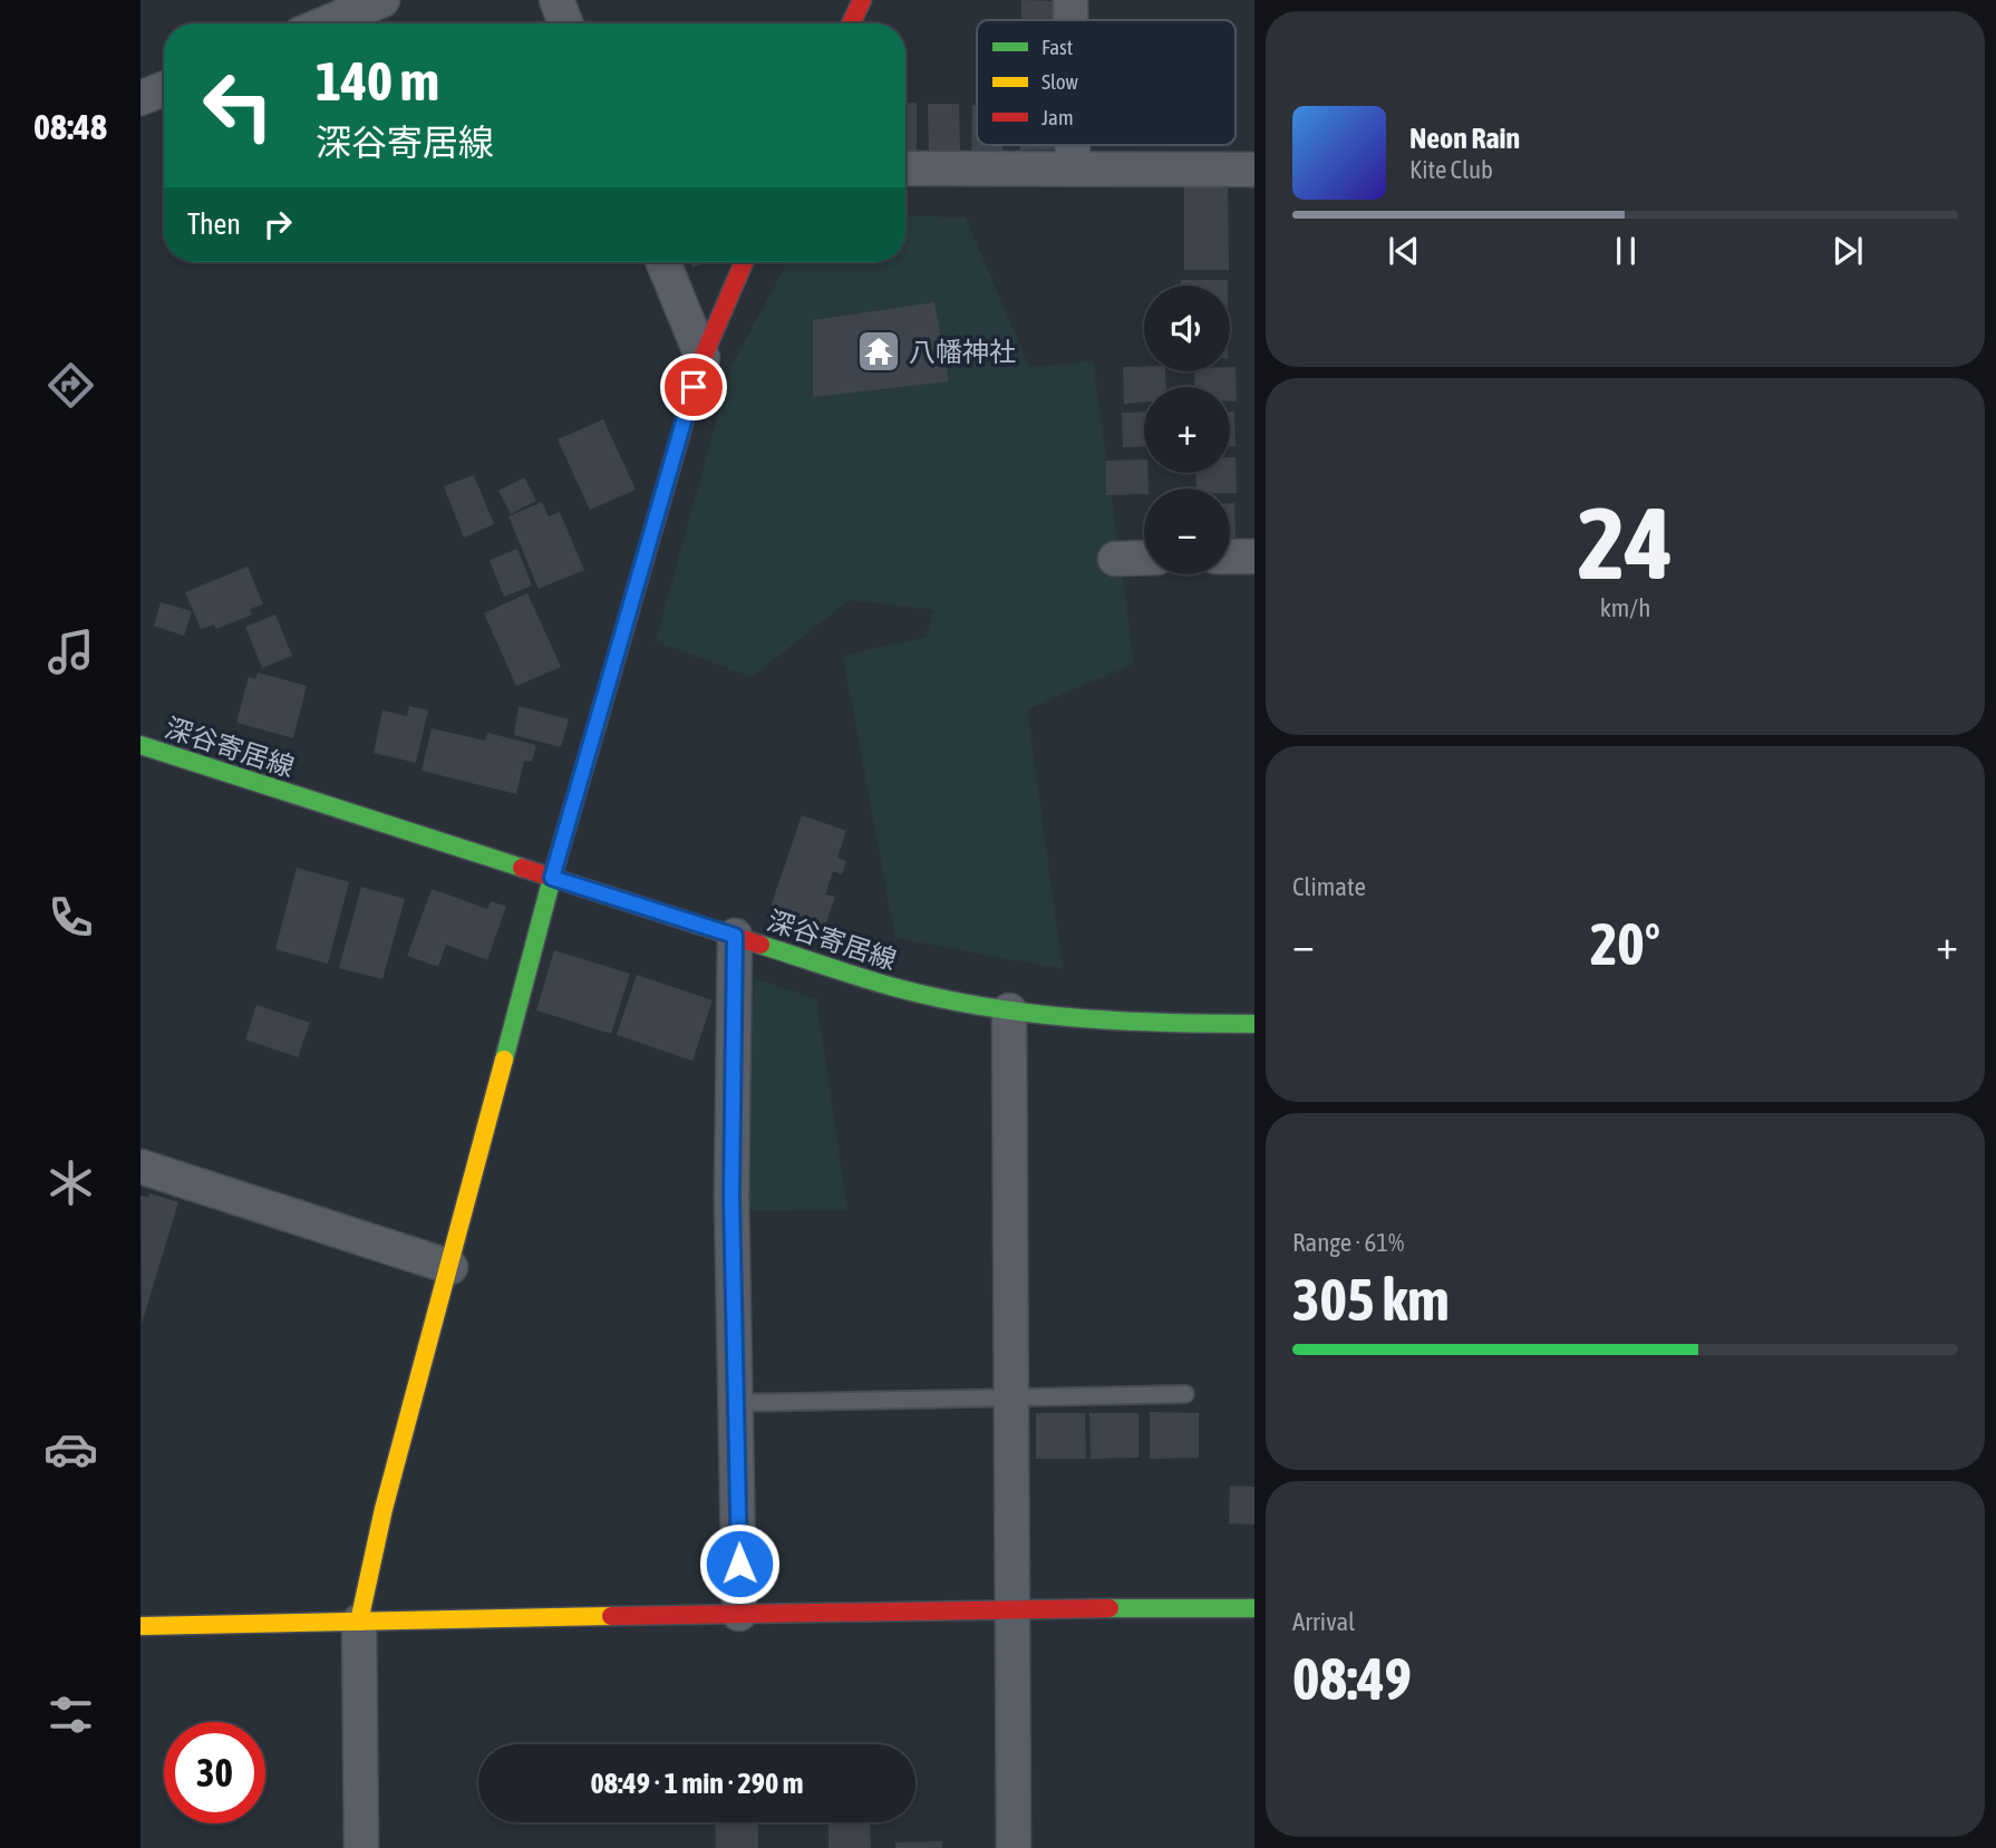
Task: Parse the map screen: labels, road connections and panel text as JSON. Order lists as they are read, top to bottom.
{
  "streets": {
    "street": ["深谷寄居線"]
  },
  "places": {
    "temple": ["八幡神社"]
  },
  "legend": ["Fast", "Slow", "Jam"],
  "page": {
    "tabs": "08:48",
    "turn": ["140 m", "深谷寄居線"],
    "song": ["Neon Rain", "Kite Club"],
    "then": "Then",
    "map_buttons": ["+", "−"],
    "tile": [
      ["24", "km/h"],
      "Climate",
      ["Range · 61%", "305 km"],
      ["Arrival", "08:49"]
    ],
    "heat": ["−", "20°", "+"],
    "limit": "30",
    "trip": "08:49 · 1 min · 290 m"
  }
}
